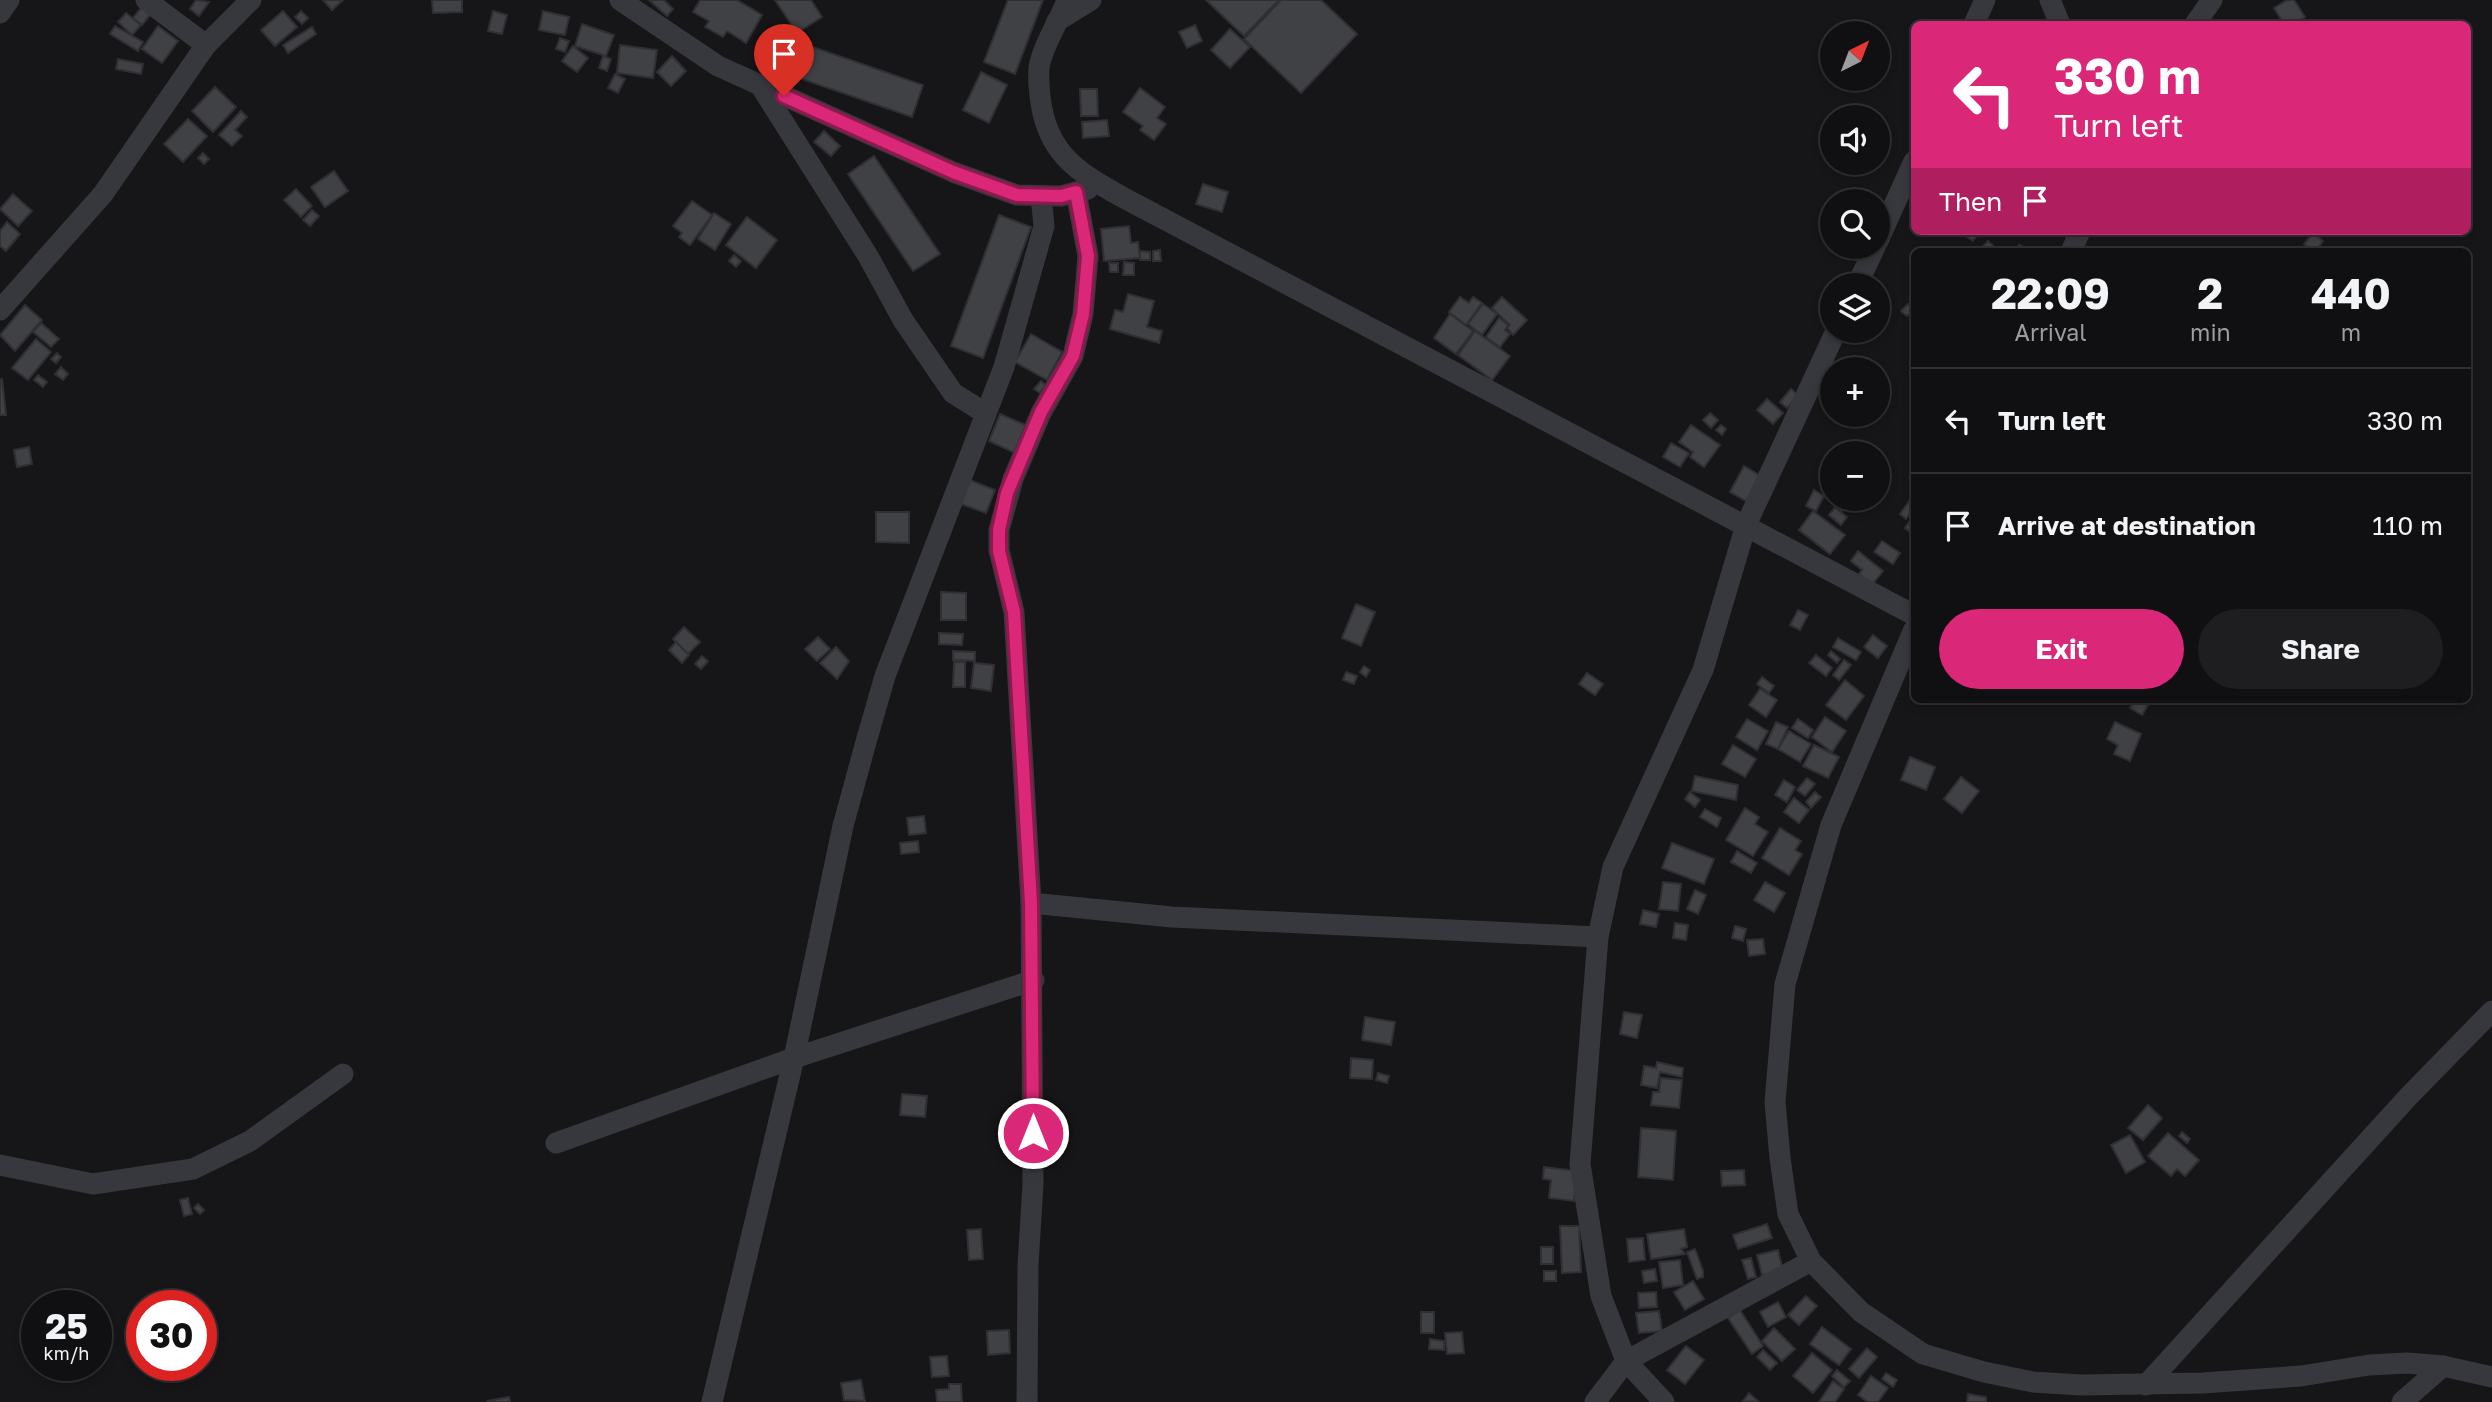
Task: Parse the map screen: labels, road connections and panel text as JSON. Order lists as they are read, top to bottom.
{
  "north": "top right",
  "page": {
    "map_buttons": ["+", "−"],
    "turn": ["330 m", "Turn left"],
    "then": "Then",
    "eta": [
      "22:09",
      "Arrival",
      "2",
      "min",
      "440",
      "m"
    ],
    "list": [
      {
        "name": "Turn left",
        "value": "330 m"
      },
      {
        "name": "Arrive at destination",
        "value": "110 m"
      }
    ],
    "buttons": ["Exit", "Share"],
    "speed": "25 km/h",
    "limit": "30"
  }
}
